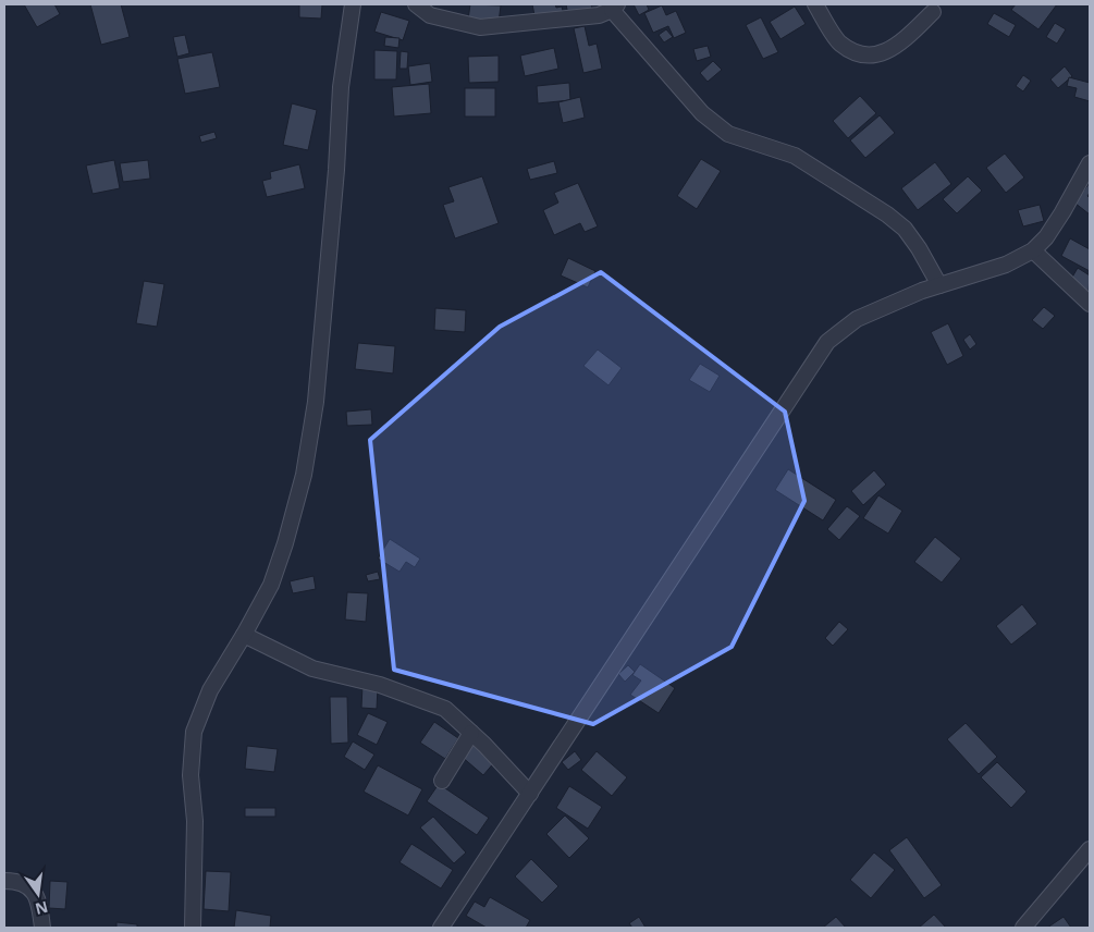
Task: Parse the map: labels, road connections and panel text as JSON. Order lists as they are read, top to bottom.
{
  "north": "bottom"
}
